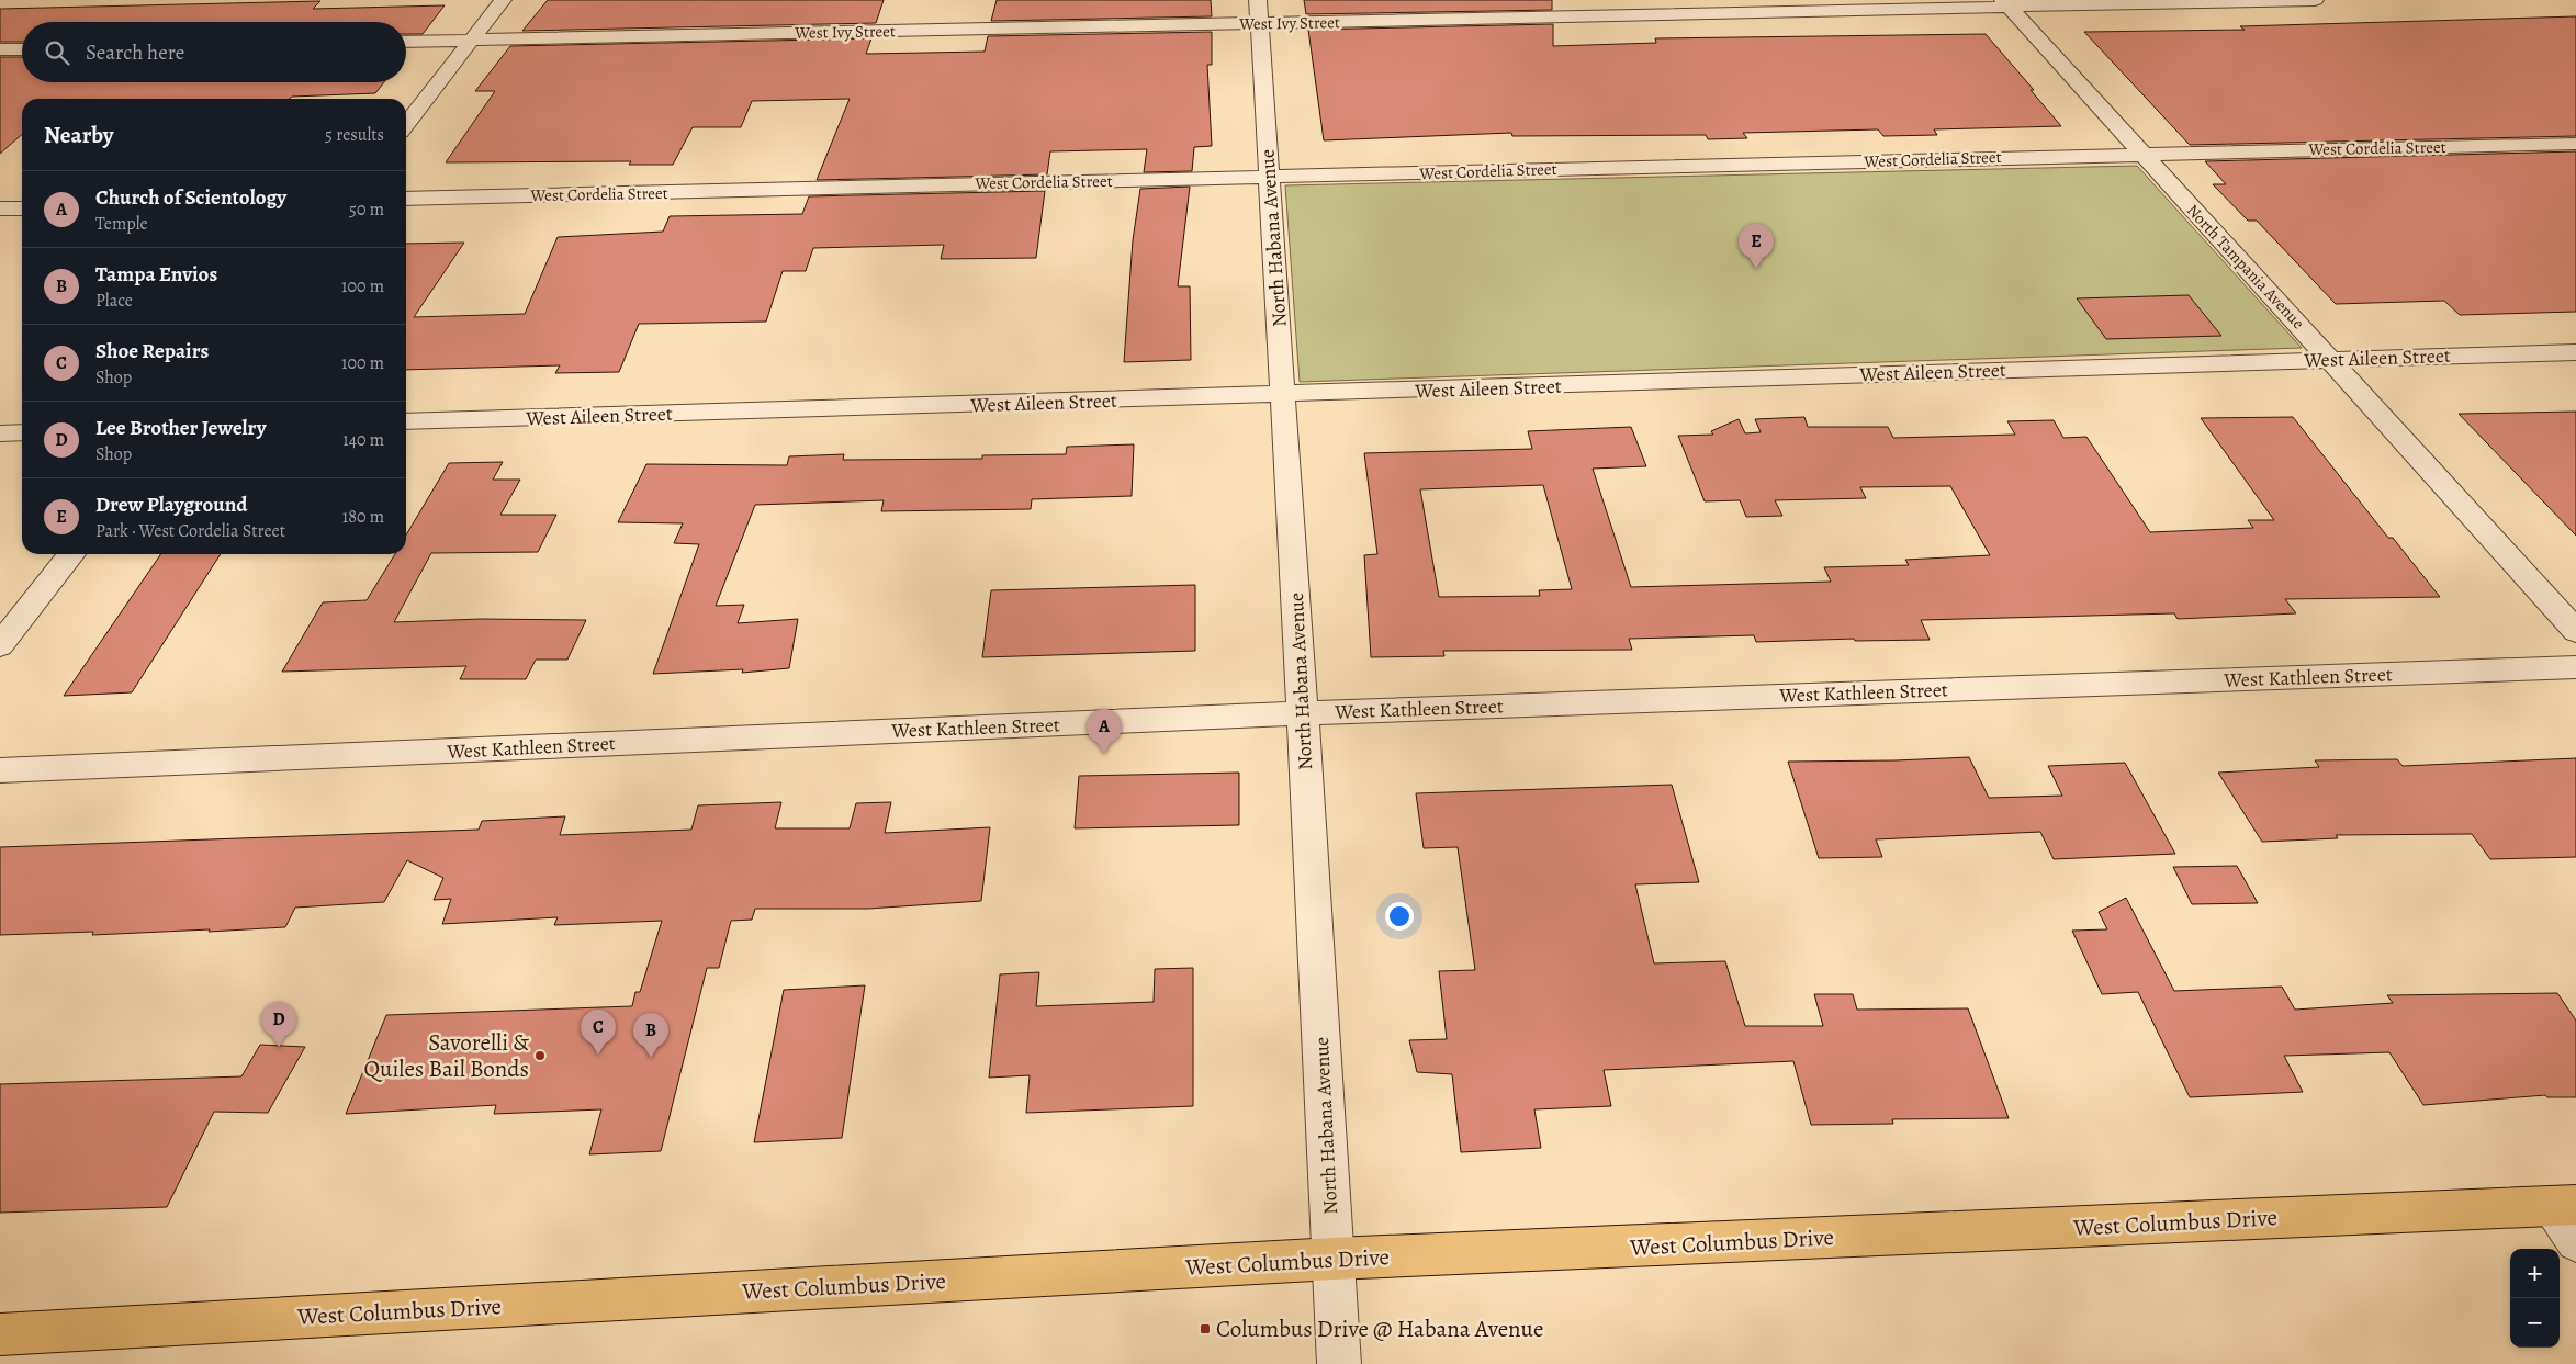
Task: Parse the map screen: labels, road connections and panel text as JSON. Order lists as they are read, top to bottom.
{
  "streets": {
    "main road": ["West Columbus Drive"],
    "street": [
      "West Ivy Street",
      "West Cordelia Street",
      "North Habana Avenue",
      "North Tampania Avenue",
      "West Aileen Street",
      "West Kathleen Street"
    ]
  },
  "crossings": [
    ["West Ivy Street", "North Habana Avenue"],
    ["West Ivy Street", "North Tampania Avenue"],
    ["West Cordelia Street", "North Habana Avenue"],
    ["West Cordelia Street", "North Tampania Avenue"],
    ["North Habana Avenue", "West Aileen Street"],
    ["North Habana Avenue", "West Kathleen Street"],
    ["North Habana Avenue", "West Columbus Drive"],
    ["North Tampania Avenue", "West Aileen Street"]
  ],
  "places": {
    "other": ["Savorelli & Quiles Bail Bonds"],
    "transit": ["Columbus Drive @ Habana Avenue"]
  },
  "page": {
    "search": "Search here",
    "heading": ["Nearby", "5 results"],
    "list": [
      {
        "mark": "A",
        "name": "Church of Scientology",
        "note": "Temple",
        "value": "50 m"
      },
      {
        "mark": "B",
        "name": "Tampa Envios",
        "note": "Place",
        "value": "100 m"
      },
      {
        "mark": "C",
        "name": "Shoe Repairs",
        "note": "Shop",
        "value": "100 m"
      },
      {
        "mark": "D",
        "name": "Lee Brother Jewelry",
        "note": "Shop",
        "value": "140 m"
      },
      {
        "mark": "E",
        "name": "Drew Playground",
        "note": "Park · West Cordelia Street",
        "value": "180 m"
      }
    ],
    "pins": [
      "E",
      "A",
      "D",
      "C",
      "B"
    ],
    "map_buttons": ["+", "−"]
  }
}
